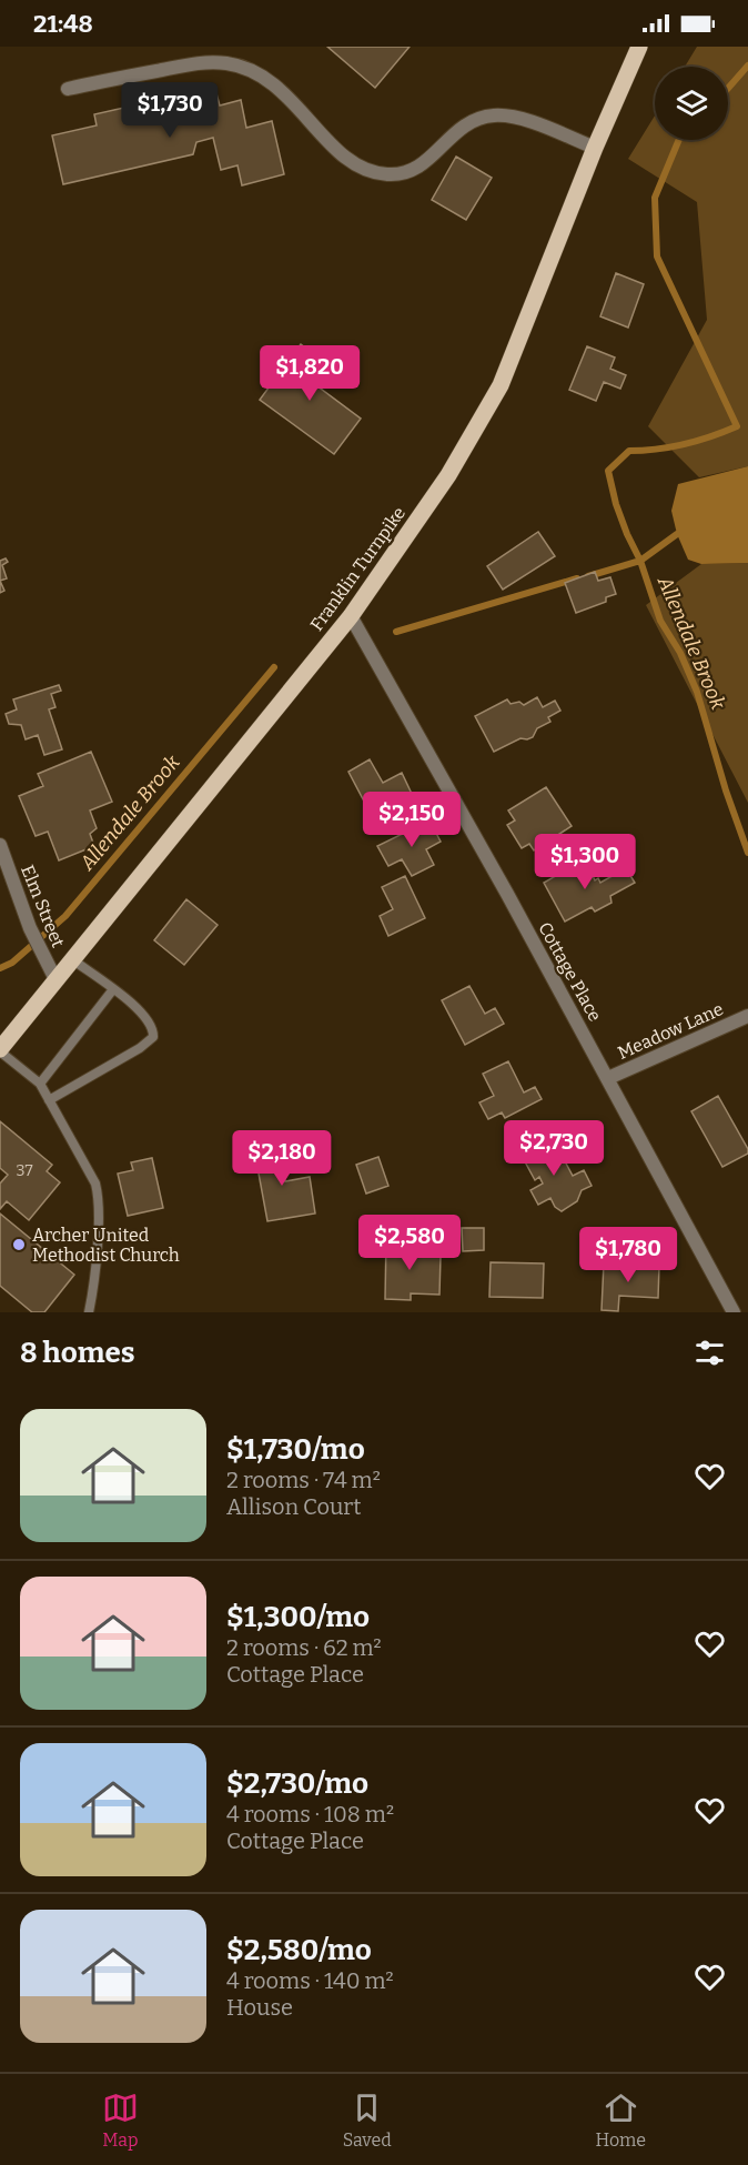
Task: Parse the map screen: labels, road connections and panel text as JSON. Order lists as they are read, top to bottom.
{
  "streets": {
    "main road": ["Franklin Turnpike"],
    "street": ["Elm Street", "Cottage Place", "Meadow Lane"]
  },
  "crossings": [
    ["Franklin Turnpike", "Elm Street"],
    ["Franklin Turnpike", "Cottage Place"],
    ["Cottage Place", "Meadow Lane"]
  ],
  "water": ["Allendale Brook"],
  "places": ["Archer United Methodist Church"],
  "house_numbers": ["37"],
  "page": {
    "status": "21:48",
    "price": [
      "$1,730",
      "$1,820",
      "$2,150",
      "$1,300",
      "$2,730",
      "$2,180",
      "$2,580",
      "$1,780"
    ],
    "heading": "8 homes",
    "list": [
      {
        "name": "$1,730/mo",
        "note": "2 rooms · 74 m² · Allison Court"
      },
      {
        "name": "$1,300/mo",
        "note": "2 rooms · 62 m² · Cottage Place"
      },
      {
        "name": "$2,730/mo",
        "note": "4 rooms · 108 m² · Cottage Place"
      },
      {
        "name": "$2,580/mo",
        "note": "4 rooms · 140 m² · House"
      }
    ],
    "tabs": ["Map", "Saved", "Home"]
  }
}
